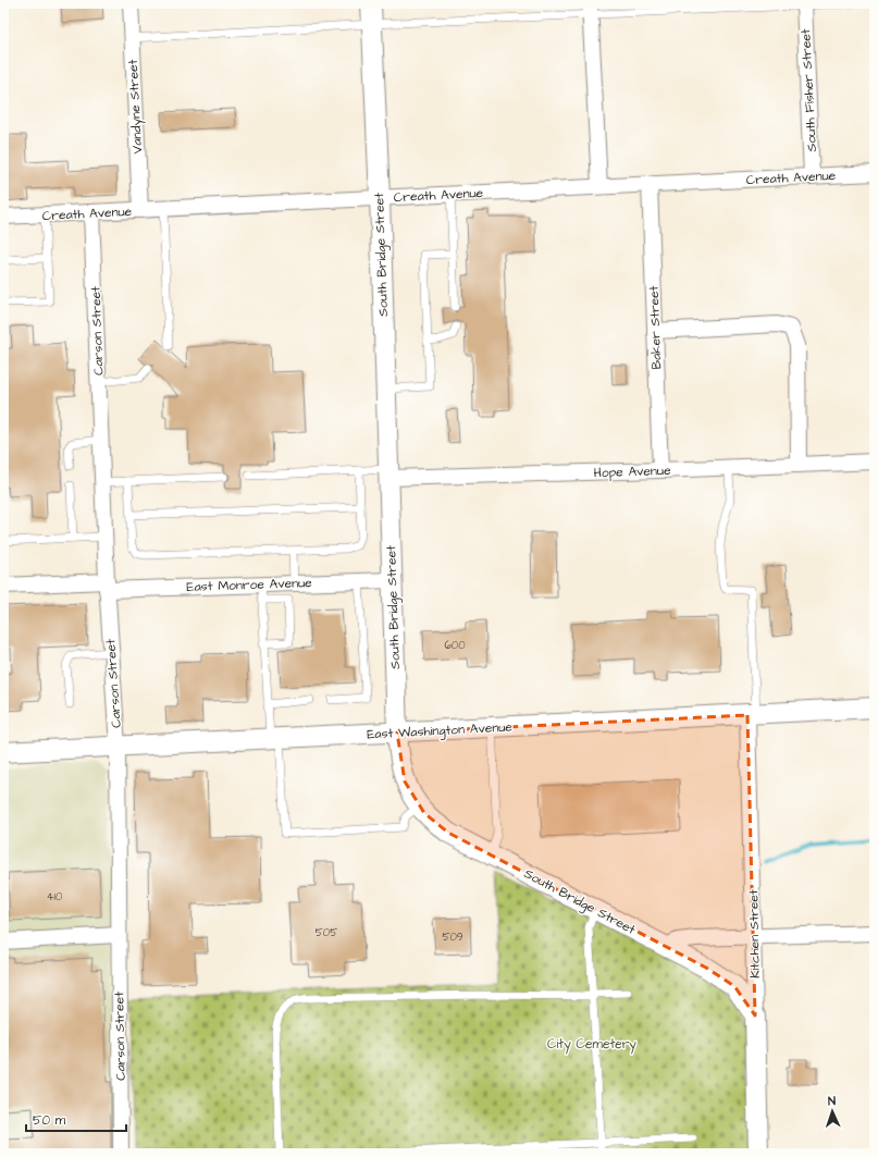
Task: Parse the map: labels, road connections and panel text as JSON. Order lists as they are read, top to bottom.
{
  "streets": {
    "street": [
      "South Fisher Street",
      "Vandyne Street",
      "Creath Avenue",
      "South Bridge Street",
      "Baker Street",
      "Carson Street",
      "Hope Avenue",
      "East Monroe Avenue",
      "East Washington Avenue",
      "Kitchen Street"
    ]
  },
  "crossings": [
    ["South Fisher Street", "Creath Avenue"],
    ["Vandyne Street", "Creath Avenue"],
    ["Creath Avenue", "South Bridge Street"],
    ["Creath Avenue", "Baker Street"],
    ["Creath Avenue", "Carson Street"],
    ["South Bridge Street", "Hope Avenue"],
    ["South Bridge Street", "East Monroe Avenue"],
    ["South Bridge Street", "East Washington Avenue"],
    ["South Bridge Street", "Kitchen Street"],
    ["Baker Street", "Hope Avenue"],
    ["Carson Street", "East Monroe Avenue"],
    ["Carson Street", "East Washington Avenue"],
    ["East Washington Avenue", "Kitchen Street"]
  ],
  "parks": ["City Cemetery"],
  "house_numbers": [
    "600",
    "410",
    "505",
    "509"
  ],
  "scale_bar": "50 m",
  "north": "top"
}
